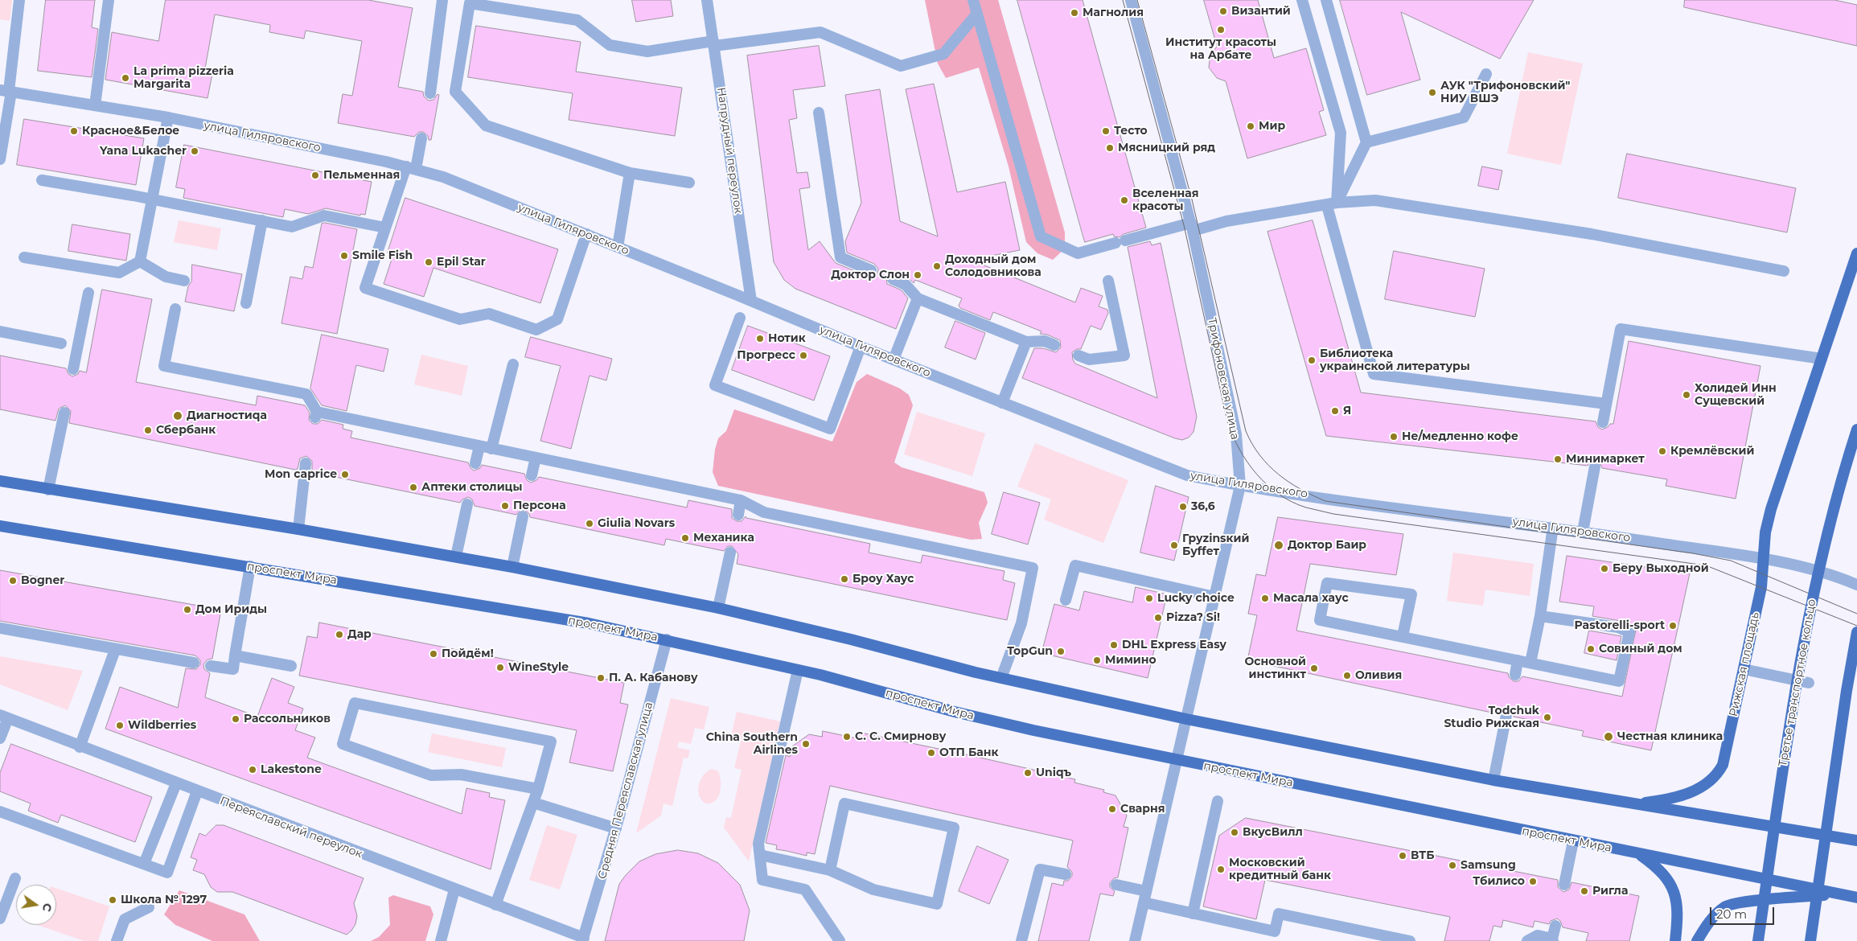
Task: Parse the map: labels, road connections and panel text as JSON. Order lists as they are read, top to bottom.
{
  "streets": {
    "main road": ["проспект Мира", "Рижская площадь", "Третье транспортное кольцо"],
    "street": [
      "улица Гиляровского",
      "Напрудный переулок",
      "Трифоновская улица",
      "Средняя Переяславская улица",
      "Переяславский переулок"
    ]
  },
  "crossings": [
    ["улица Гиляровского", "Напрудный переулок"],
    ["улица Гиляровского", "Трифоновская улица"],
    ["улица Гиляровского", "Рижская площадь"],
    ["Трифоновская улица", "проспект Мира"],
    ["проспект Мира", "Средняя Переяславская улица"],
    ["Средняя Переяславская улица", "Переяславский переулок"]
  ],
  "places": [
    "Византий",
    "Магнолия",
    "Институт красоты на Арбате",
    "La prima pizzeria Margarita",
    "АУК \"Трифоновский\" НИУ ВШЭ",
    "Мир",
    "Красное&Белое",
    "Тесто",
    "Мясницкий ряд",
    "Yana Lukacher",
    "Пельменная",
    "Вселенная красоты",
    "Smile Fish",
    "Epil Star",
    "Доходный дом Солодовникова",
    "Доктор Слон",
    "Нотик",
    "Прогресс",
    "Библиотека украинской литературы",
    "Холидей Инн Сущевский",
    "Я",
    "Диагностиqа",
    "Сбербанк",
    "Не/медленно кофе",
    "Кремлёвский",
    "Минимаркет",
    "Mon caprice",
    "Аптеки столицы",
    "Персона",
    "36,6",
    "Giulia Novars",
    "Механика",
    "Груzinsкий Буffет",
    "Доктор Баир",
    "Беру Выходной",
    "Броу Хаус",
    "Bogner",
    "Lucky choice",
    "Масала хаус",
    "Дом Ириды",
    "Pizza? Si!",
    "Pastorelli-sport",
    "Дар",
    "DHL Express Easy",
    "Совиный дом",
    "TopGun",
    "Пойдём!",
    "Мимино",
    "WineStyle",
    "Основной инстинкт",
    "Оливия",
    "П. А. Кабанову",
    "Todchuk Studio Рижская",
    "Рассольников",
    "Wildberries",
    "С. С. Смирнову",
    "Честная клиника",
    "China Southern Airlines",
    "ОТП Банк",
    "Lakestone",
    "Uniqъ",
    "Сварня",
    "ВкусВилл",
    "ВТБ",
    "Samsung",
    "Московский кредитный банк",
    "Тбилисо",
    "Ригла",
    "Школа № 1297"
  ],
  "scale_bar": "20 m",
  "north": "right"
}
